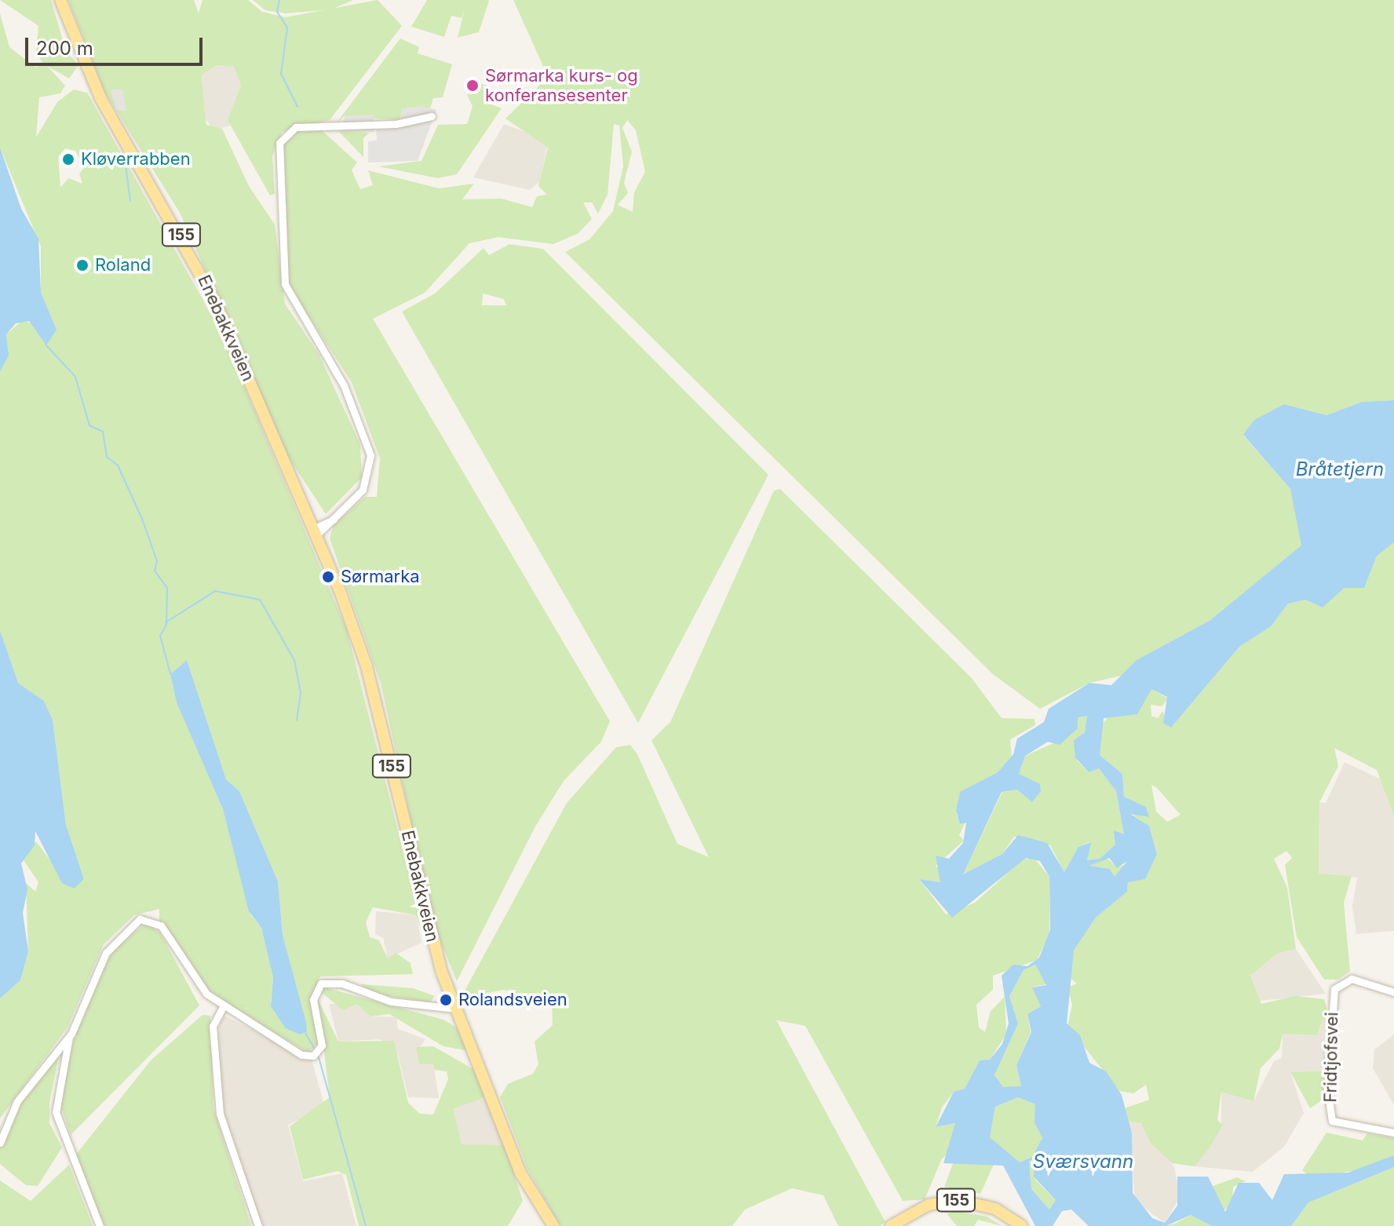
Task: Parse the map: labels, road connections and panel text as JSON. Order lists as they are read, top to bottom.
{
  "streets": {
    "main road": ["155", "Enebakkveien"],
    "street": ["Fridtjofsvei"]
  },
  "water": ["Bråtetjern", "Sværsvann"],
  "places": [
    "Sørmarka kurs- og konferansesenter",
    "Kløverrabben",
    "Roland",
    "Sørmarka",
    "Rolandsveien"
  ],
  "scale_bar": "200 m"
}
